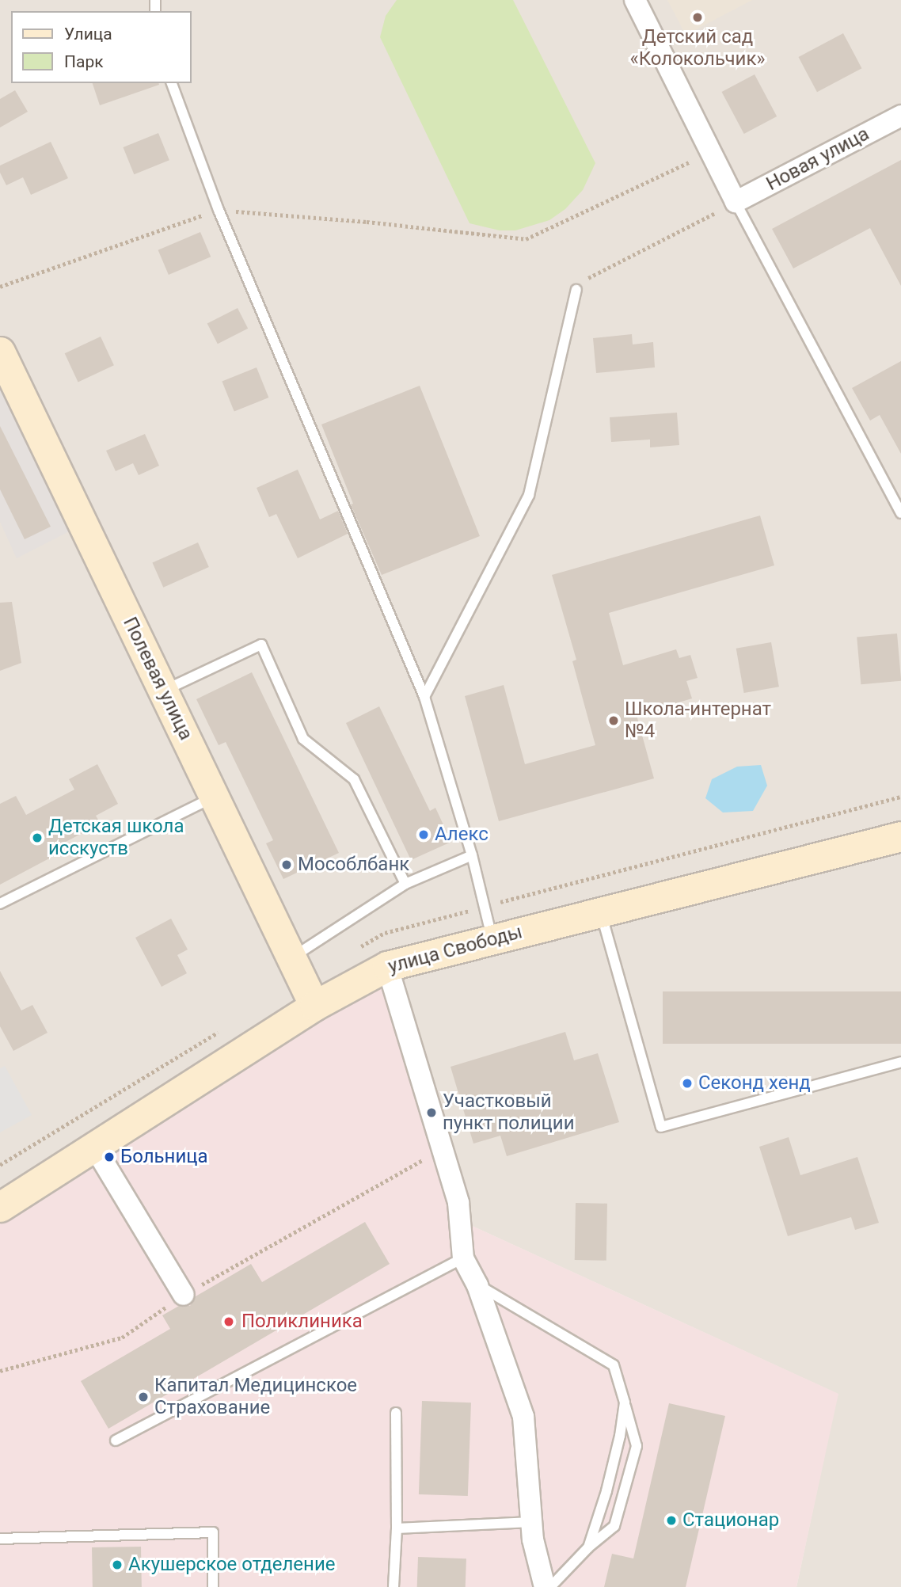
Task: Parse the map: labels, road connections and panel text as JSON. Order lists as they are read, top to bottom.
{
  "streets": {
    "main road": ["Полевая улица", "улица Свободы"],
    "street": ["Новая улица"]
  },
  "crossings": [
    ["Полевая улица", "улица Свободы"]
  ],
  "places": [
    "Детский сад «Колокольчик»",
    "Школа-интернат №4",
    "Алекс",
    "Детская школа исскуств",
    "Мособлбанк",
    "Секонд хенд",
    "Участковый пункт полиции",
    "Больница",
    "Поликлиника",
    "Капитал Медицинское Страхование",
    "Стационар",
    "Акушерское отделение"
  ],
  "legend": ["Улица", "Парк"]
}
